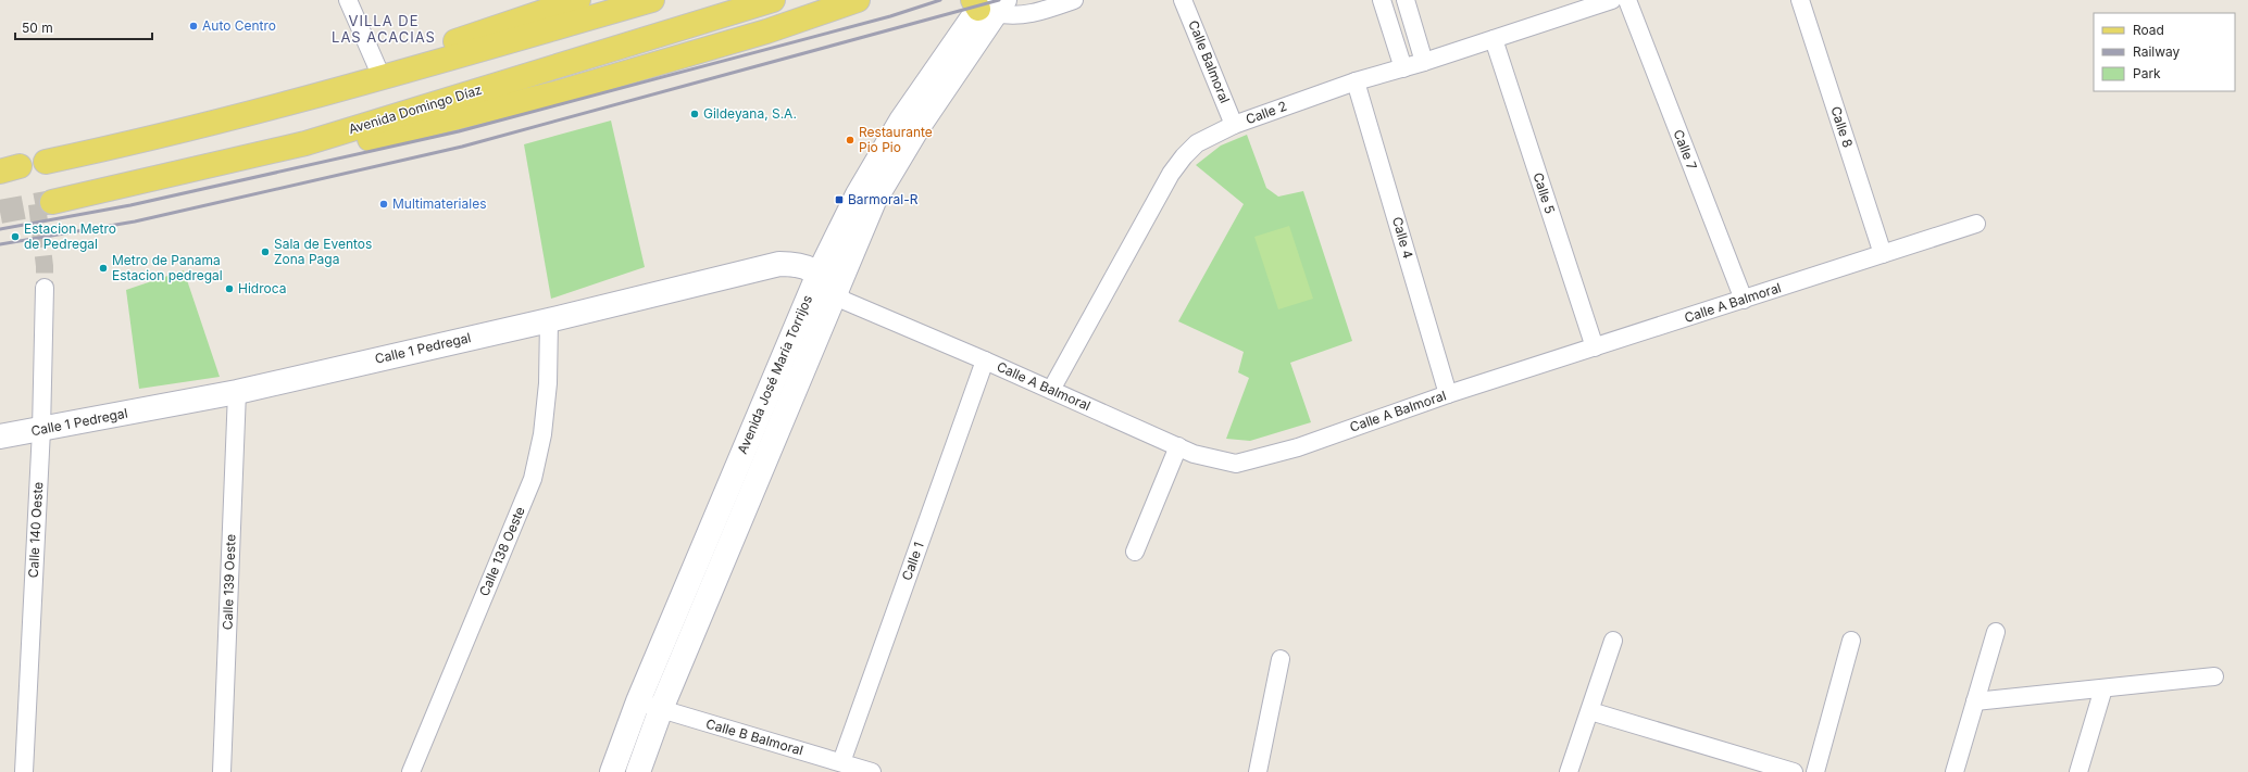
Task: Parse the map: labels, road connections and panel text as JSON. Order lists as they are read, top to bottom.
{
  "streets": {
    "main road": ["Avenida Domingo Díaz", "Calle 1 Pedregal", "Avenida José María Torrijos"],
    "street": [
      "Calle Balmoral",
      "Calle 2",
      "Calle 8",
      "Calle 7",
      "Calle 5",
      "Calle 4",
      "Calle A Balmoral",
      "Calle 140 Oeste",
      "Calle 138 Oeste",
      "Calle 1",
      "Calle 139 Oeste",
      "Calle B Balmoral"
    ]
  },
  "crossings": [
    ["Calle Balmoral", "Calle 2"],
    ["Calle 2", "Calle 5"],
    ["Calle 2", "Calle 4"],
    ["Calle 2", "Calle A Balmoral"],
    ["Calle 8", "Calle A Balmoral"],
    ["Calle 7", "Calle A Balmoral"],
    ["Calle 5", "Calle A Balmoral"],
    ["Calle 4", "Calle A Balmoral"],
    ["Calle A Balmoral", "Calle 1 Pedregal"],
    ["Calle A Balmoral", "Avenida José María Torrijos"],
    ["Calle A Balmoral", "Calle 1"],
    ["Calle 1 Pedregal", "Avenida José María Torrijos"],
    ["Calle 1 Pedregal", "Calle 140 Oeste"],
    ["Calle 1 Pedregal", "Calle 138 Oeste"],
    ["Calle 1 Pedregal", "Calle 139 Oeste"],
    ["Avenida José María Torrijos", "Calle B Balmoral"],
    ["Calle 1", "Calle B Balmoral"]
  ],
  "districts": ["VILLA DE LAS ACACIAS"],
  "places": {
    "other": [
      "Auto Centro",
      "Gildeyana, S.A.",
      "Restaurante Pio Pio",
      "Multimateriales",
      "Estacion Metro de Pedregal",
      "Sala de Eventos Zona Paga",
      "Metro de Panama Estacion pedregal",
      "Hidroca"
    ],
    "transit": ["Barmoral-R"]
  },
  "legend": ["Road", "Railway", "Park"],
  "scale_bar": "50 m"
}
